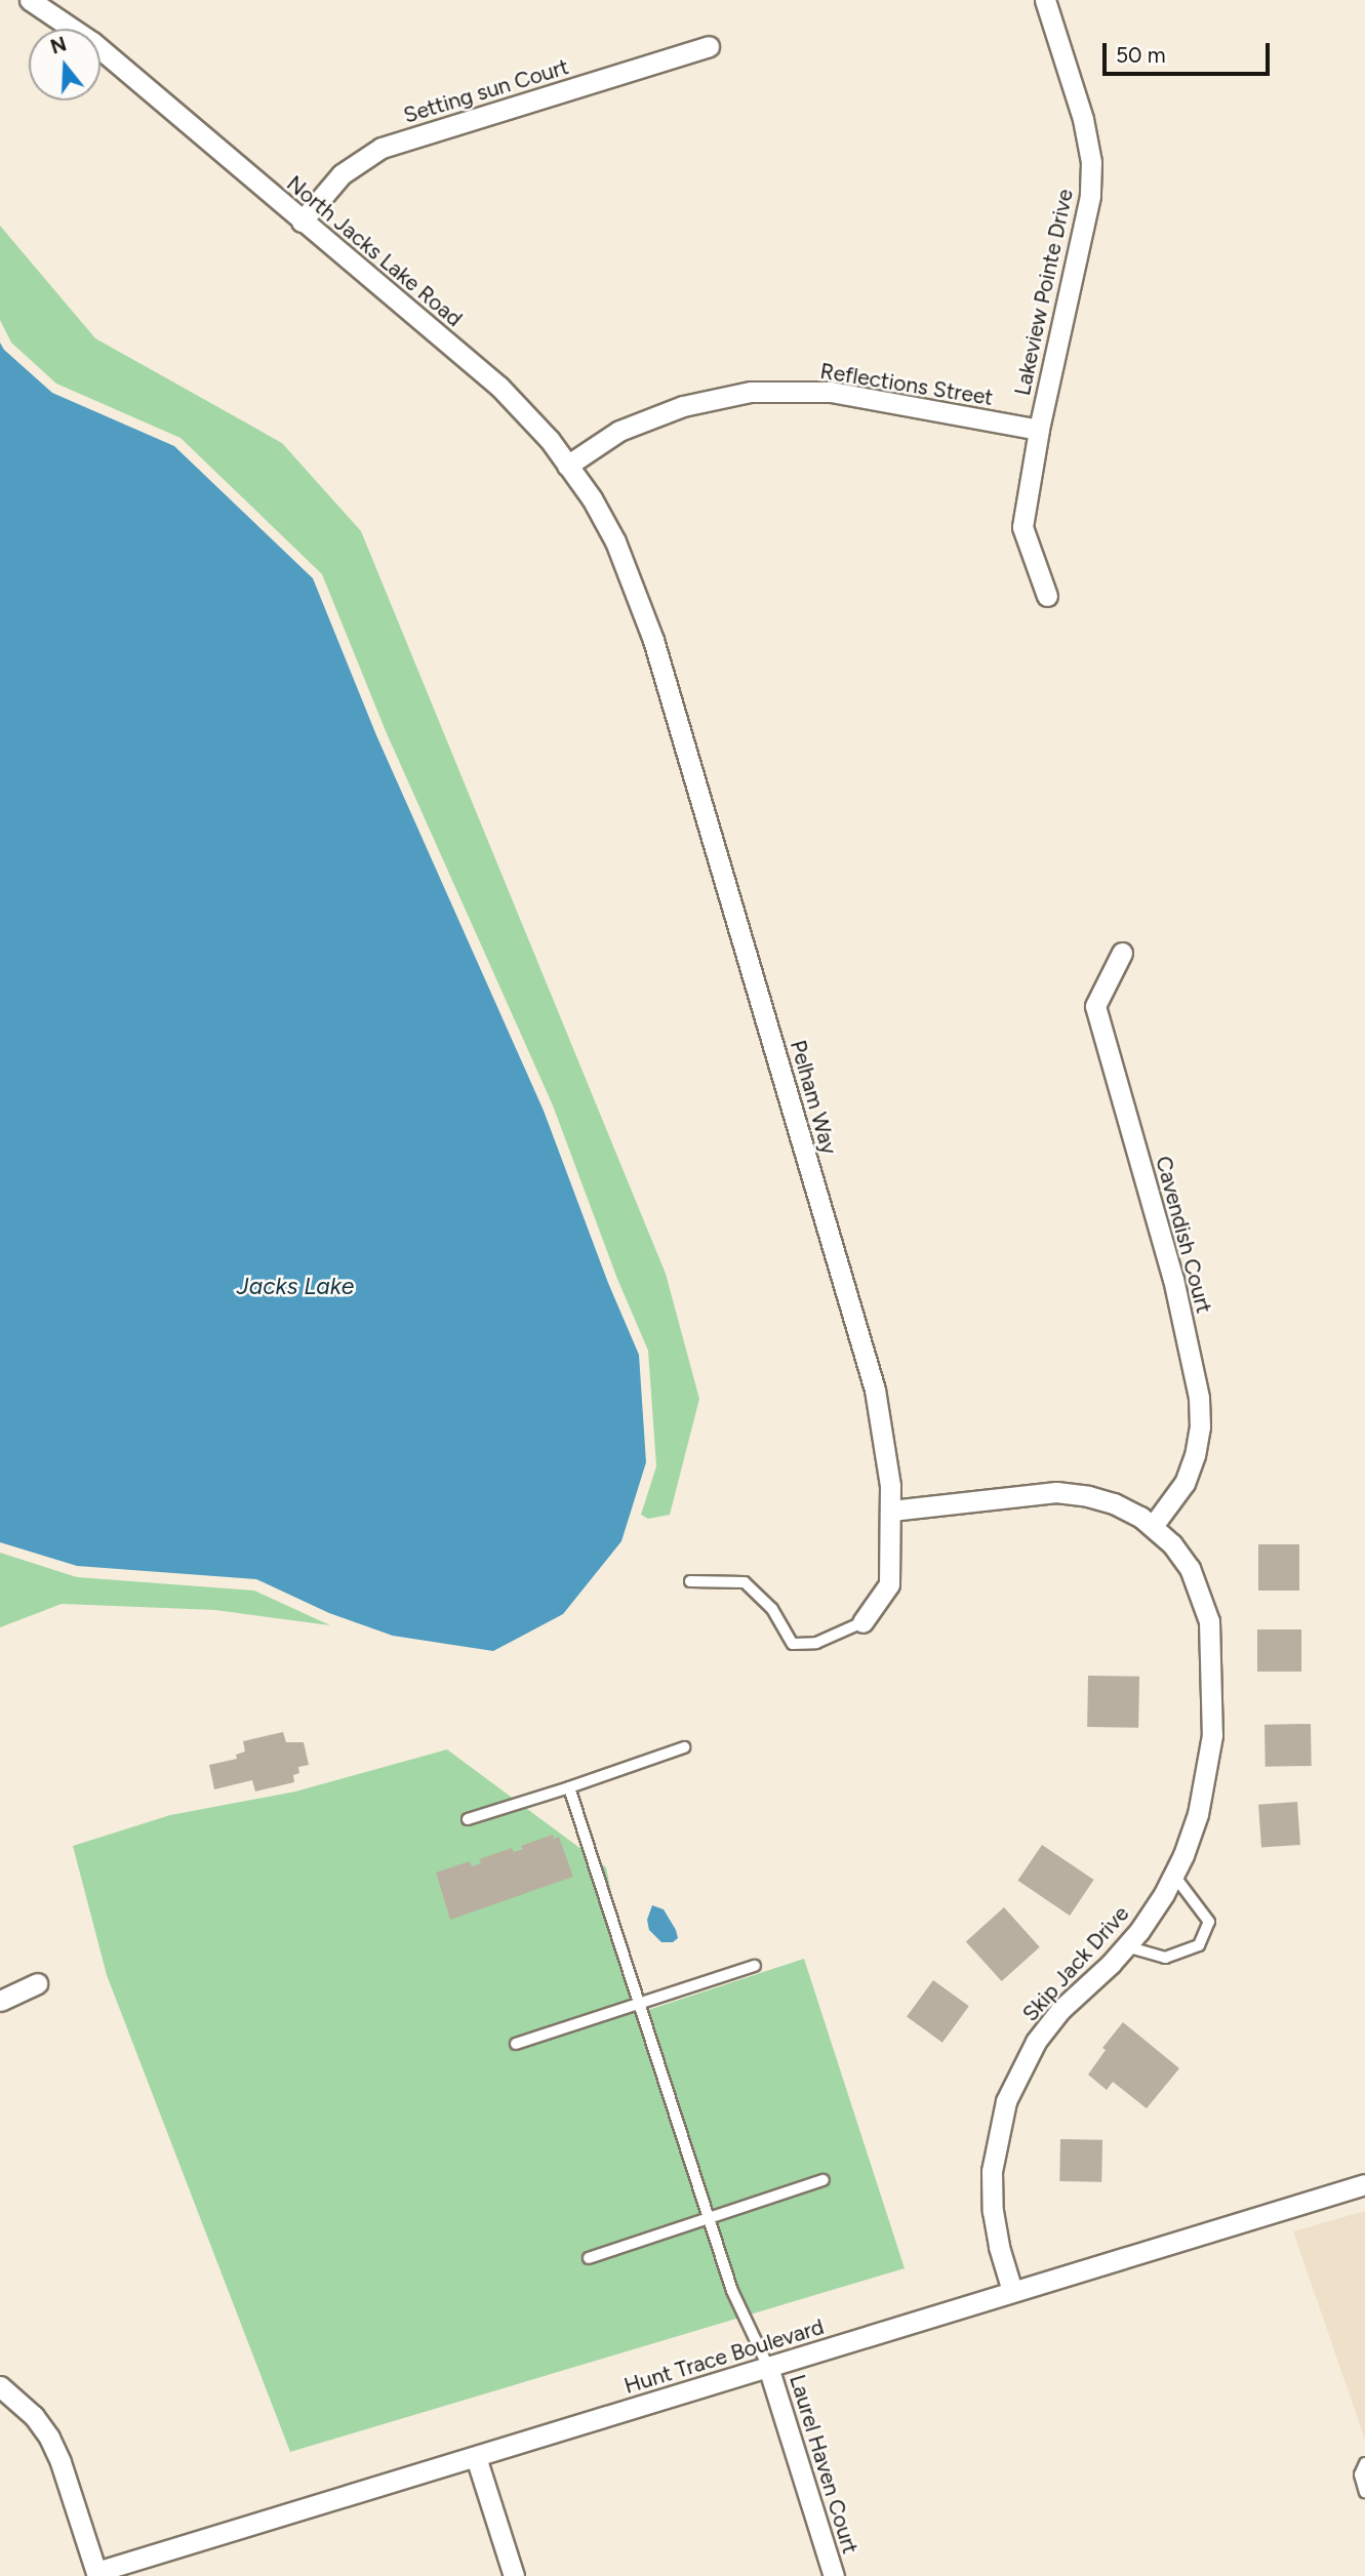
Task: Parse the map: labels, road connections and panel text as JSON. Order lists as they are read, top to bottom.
{
  "streets": {
    "street": [
      "Setting sun Court",
      "North Jacks Lake Road",
      "Lakeview Pointe Drive",
      "Reflections Street",
      "Pelham Way",
      "Cavendish Court",
      "Skip Jack Drive",
      "Hunt Trace Boulevard",
      "Laurel Haven Court"
    ]
  },
  "crossings": [
    ["Setting sun Court", "North Jacks Lake Road"],
    ["North Jacks Lake Road", "Reflections Street"],
    ["North Jacks Lake Road", "Pelham Way"],
    ["Lakeview Pointe Drive", "Reflections Street"],
    ["Pelham Way", "Skip Jack Drive"],
    ["Cavendish Court", "Skip Jack Drive"],
    ["Skip Jack Drive", "Hunt Trace Boulevard"],
    ["Hunt Trace Boulevard", "Laurel Haven Court"]
  ],
  "water": ["Jacks Lake"],
  "scale_bar": "50 m",
  "north": "top"
}
